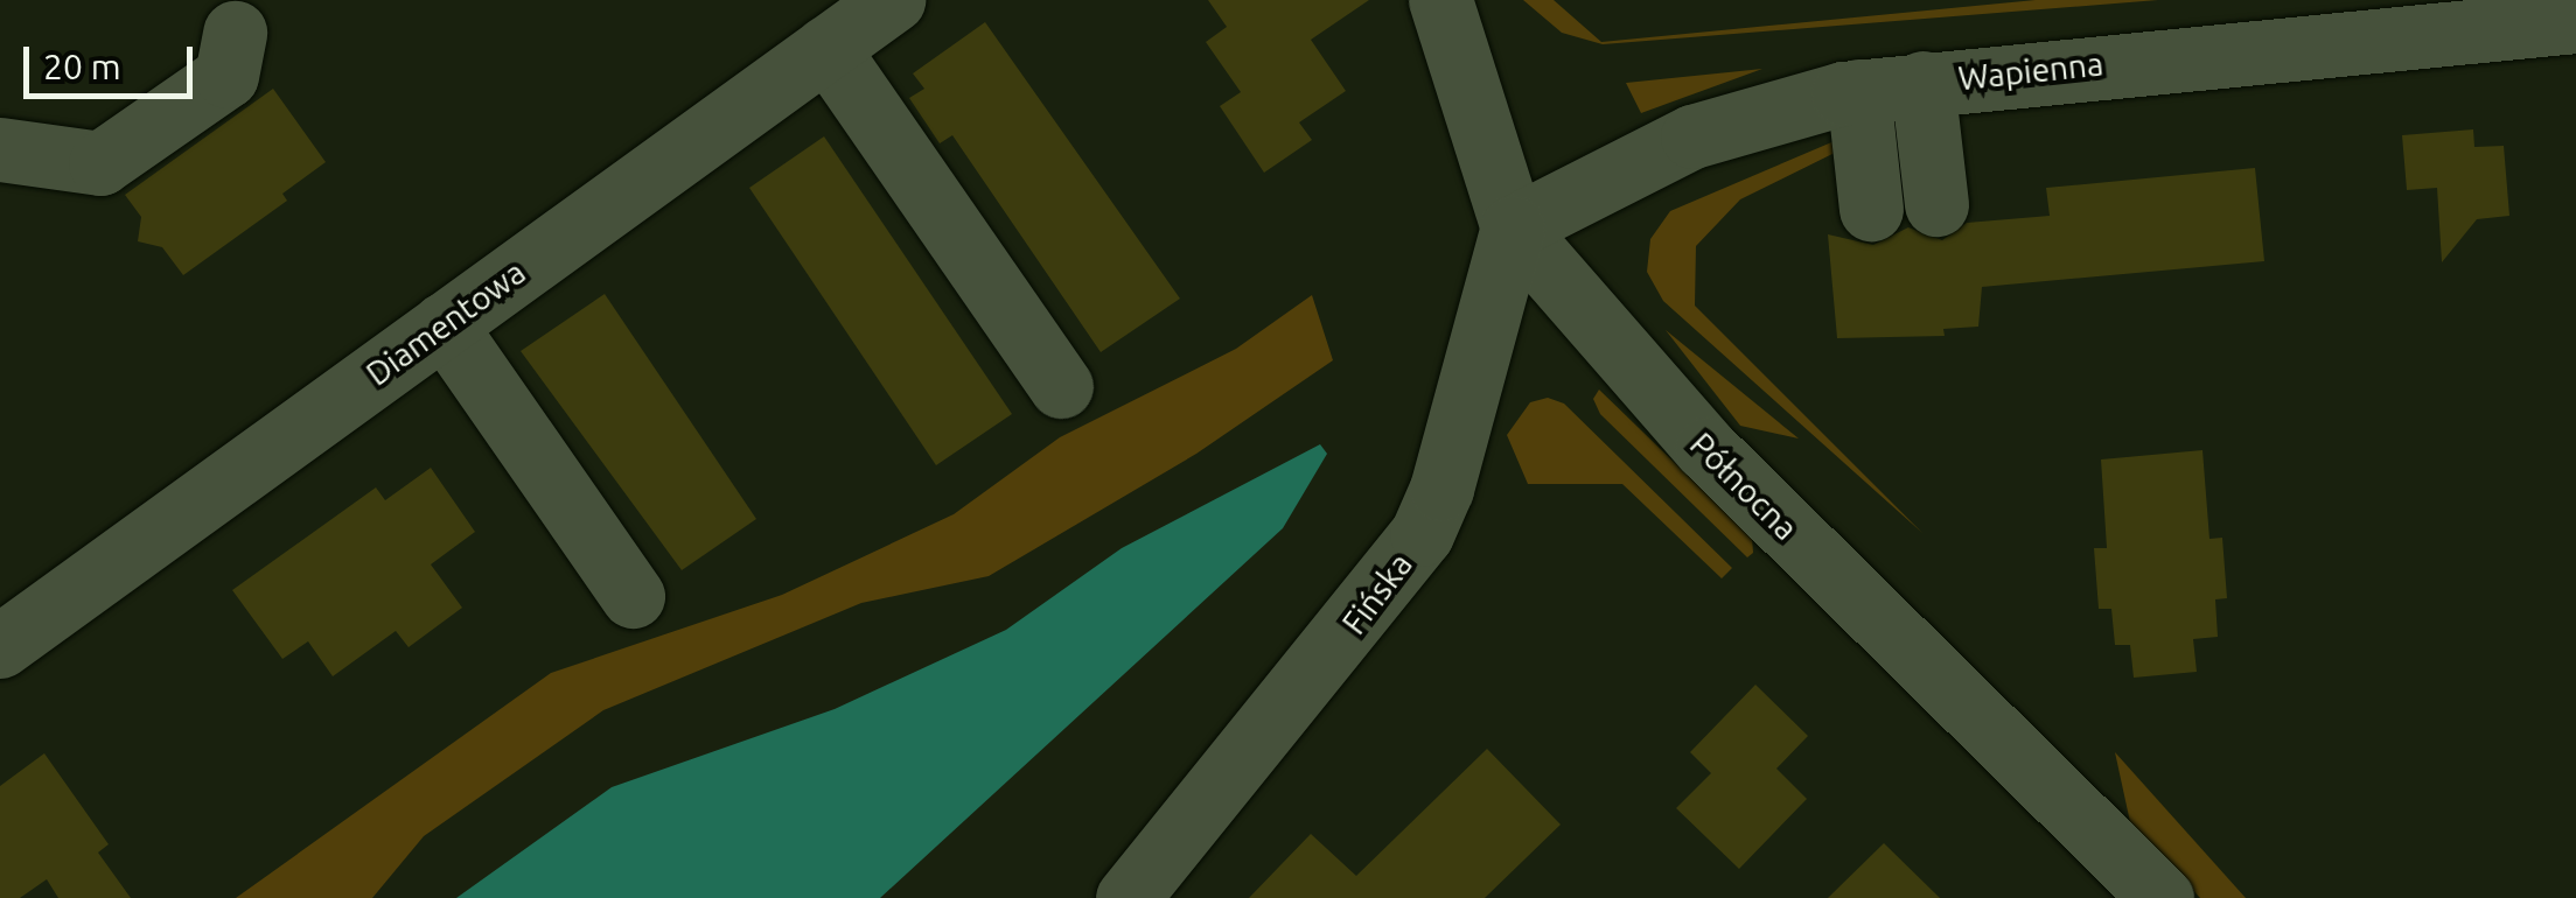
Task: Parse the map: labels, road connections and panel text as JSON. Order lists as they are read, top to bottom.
{
  "streets": {
    "street": [
      "Wapienna",
      "Diamentowa",
      "Północna",
      "Fińska"
    ]
  },
  "crossings": [
    ["Wapienna", "Północna"],
    ["Wapienna", "Fińska"],
    ["Północna", "Fińska"]
  ],
  "scale_bar": "20 m"
}
